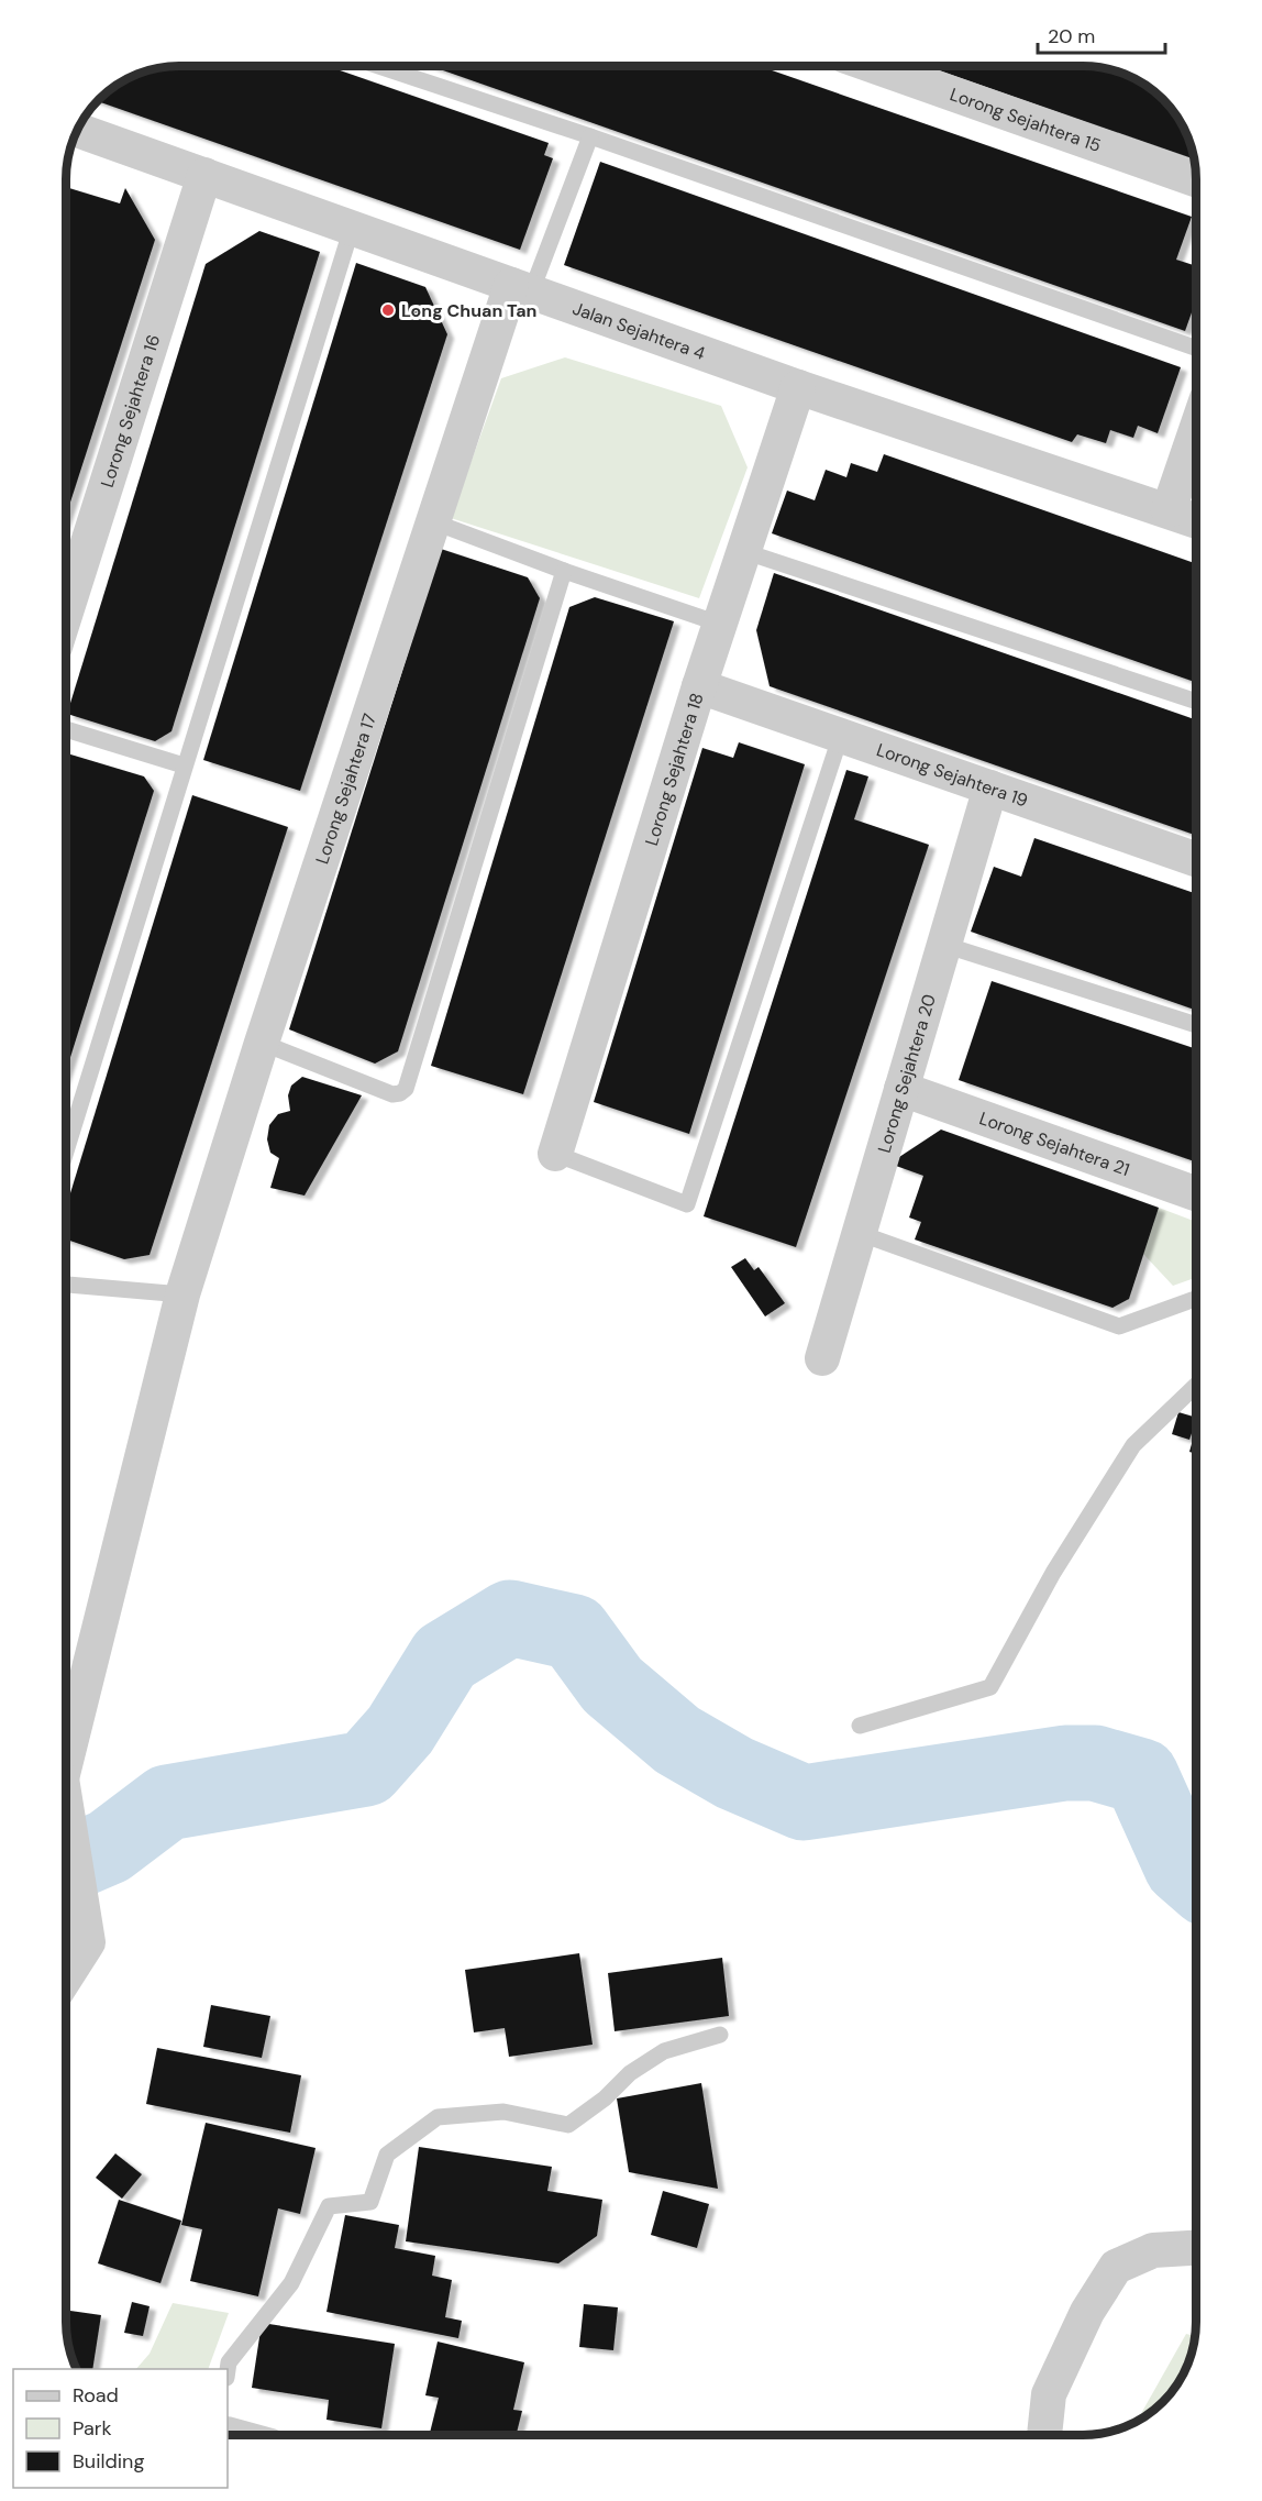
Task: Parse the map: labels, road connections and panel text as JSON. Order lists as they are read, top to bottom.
{
  "streets": {
    "street": [
      "Lorong Sejahtera 15",
      "Jalan Sejahtera 4",
      "Lorong Sejahtera 16",
      "Lorong Sejahtera 18",
      "Lorong Sejahtera 19",
      "Lorong Sejahtera 17",
      "Lorong Sejahtera 20",
      "Lorong Sejahtera 21"
    ]
  },
  "crossings": [
    ["Jalan Sejahtera 4", "Lorong Sejahtera 16"],
    ["Jalan Sejahtera 4", "Lorong Sejahtera 18"],
    ["Jalan Sejahtera 4", "Lorong Sejahtera 17"],
    ["Lorong Sejahtera 18", "Lorong Sejahtera 19"],
    ["Lorong Sejahtera 19", "Lorong Sejahtera 20"],
    ["Lorong Sejahtera 20", "Lorong Sejahtera 21"]
  ],
  "places": ["Long Chuan Tan"],
  "legend": ["Road", "Park", "Building"],
  "scale_bar": "20 m"
}
